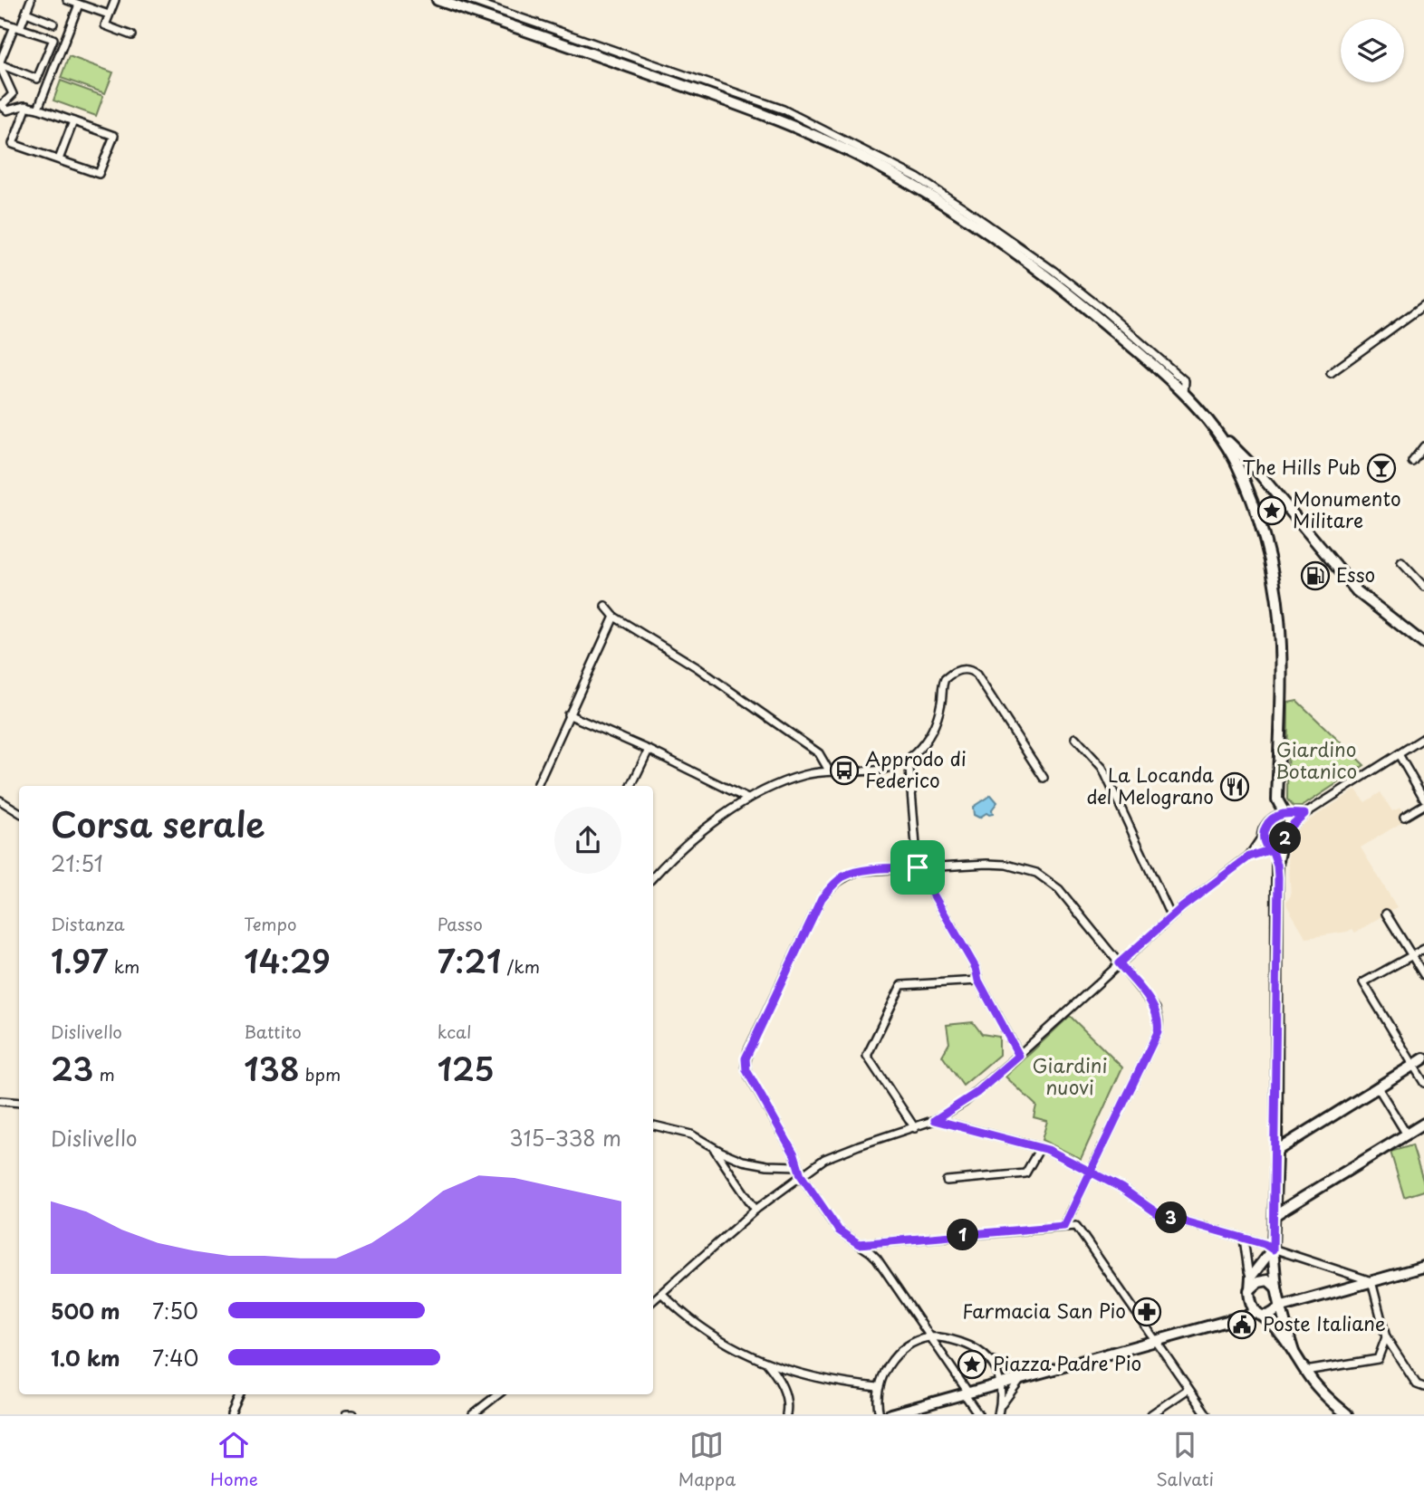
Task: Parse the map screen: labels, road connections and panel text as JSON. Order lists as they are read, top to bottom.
{
  "parks": ["Giardino Botanico", "Giardini nuovi"],
  "places": {
    "bar": ["The Hills Pub"],
    "place": ["Monumento Militare", "Piazza Padre Pio"],
    "fuel station": ["Esso"],
    "bus stop": ["Approdo di Federico"],
    "restaurant": ["La Locanda del Melograno"],
    "pharmacy": ["Farmacia San Pio"],
    "public building": ["Poste Italiane"]
  },
  "page": {
    "heading": ["Corsa serale", "21:51"],
    "pins": ["2", "3", "1"],
    "stats": [
      ["Distanza", "1.97 km"],
      ["Tempo", "14:29"],
      ["Passo", "7:21 /km"],
      ["Dislivello", "23 m"],
      ["Battito", "138 bpm"],
      ["kcal", "125"]
    ],
    "chart": ["Dislivello", "315–338 m"],
    "list": [
      {
        "name": "500 m",
        "note": "7:50"
      },
      {
        "name": "1.0 km",
        "note": "7:40"
      }
    ],
    "tabs": ["Home", "Mappa", "Salvati"]
  }
}
